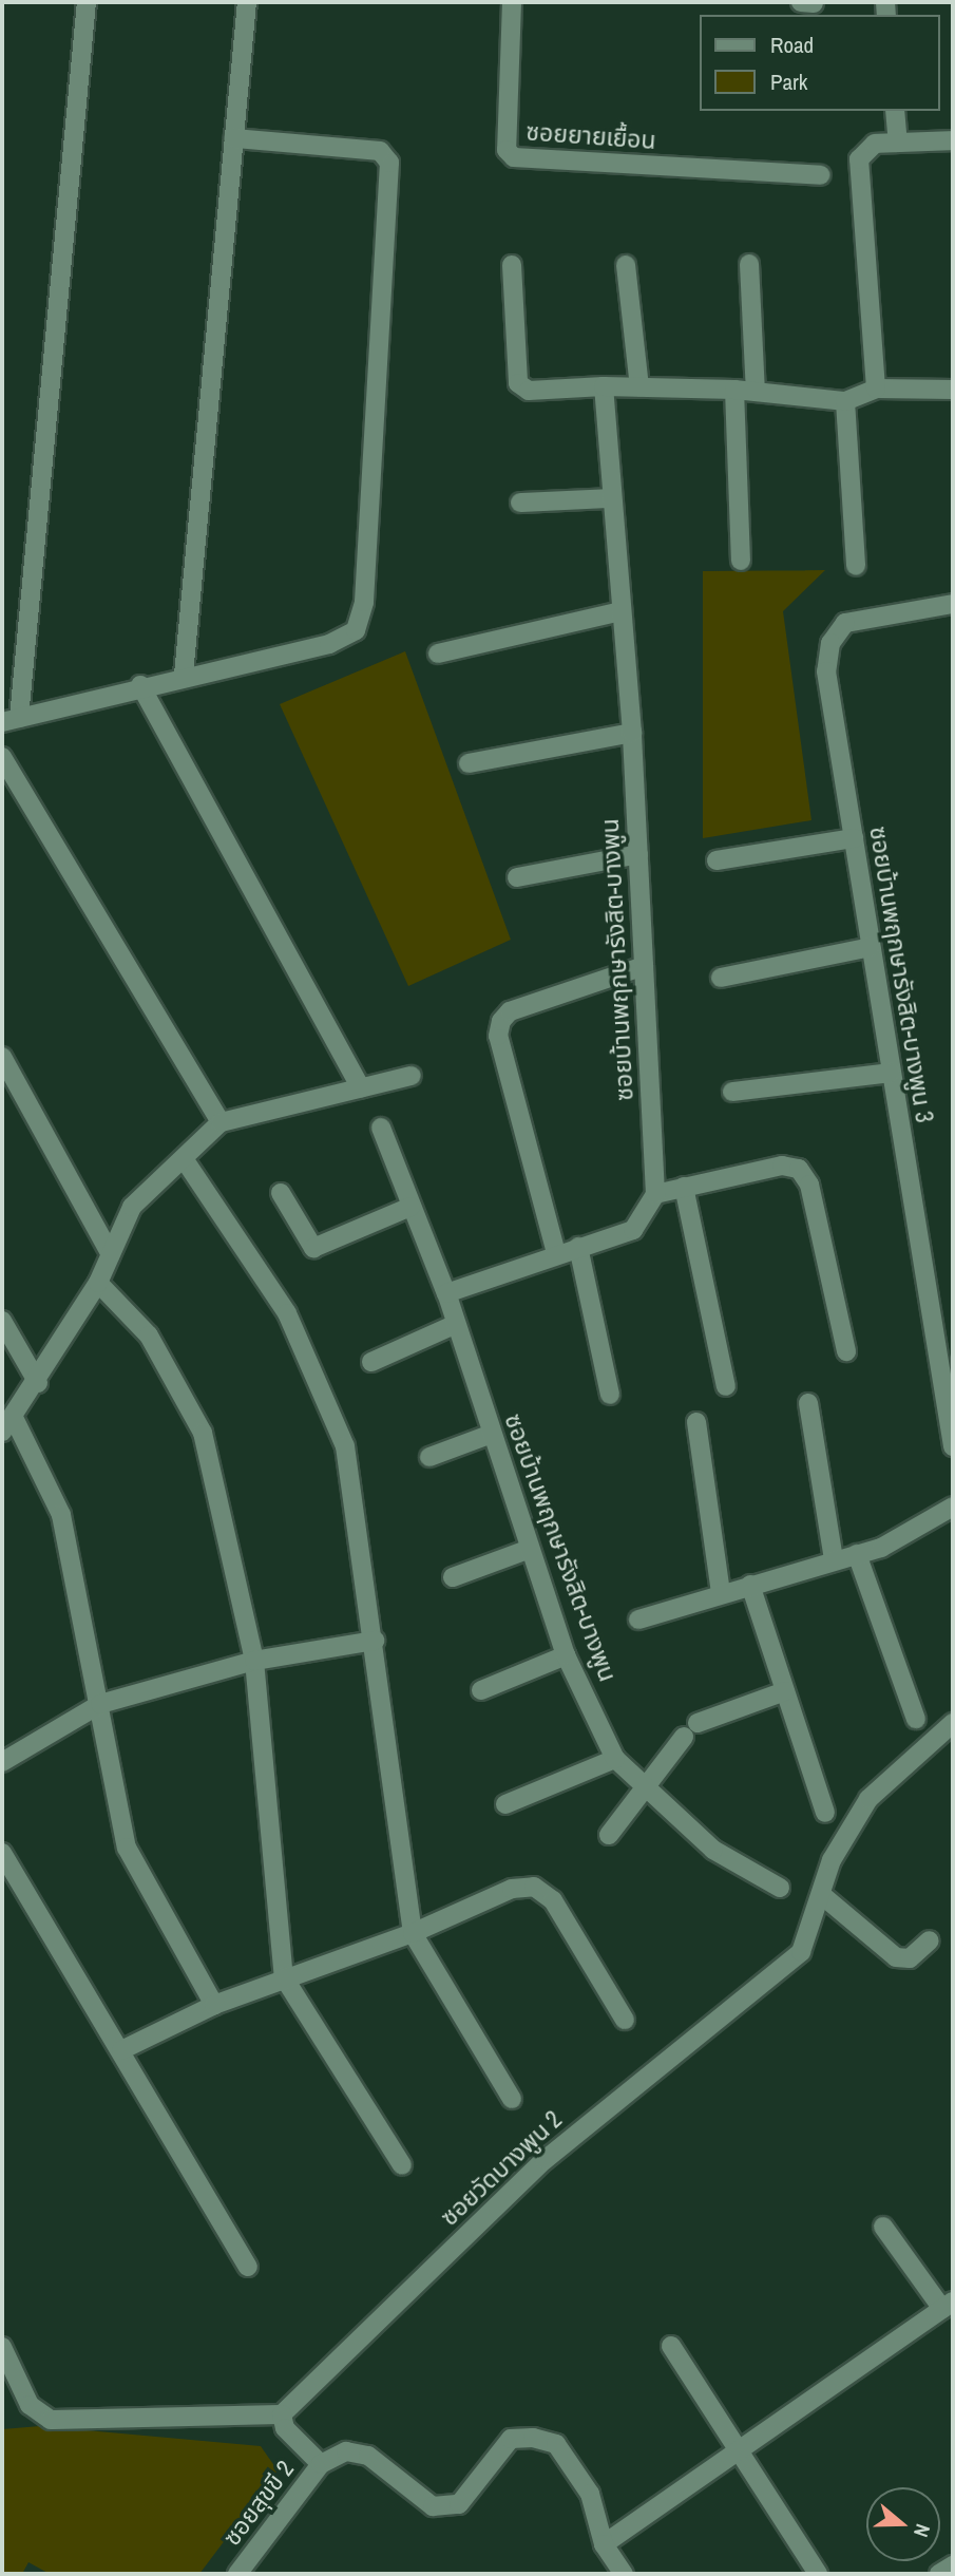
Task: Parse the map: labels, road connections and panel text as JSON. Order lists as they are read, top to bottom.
{
  "streets": {
    "street": [
      "ซอยยายเยื้อน",
      "ซอยบ้านพฤกษารังสิต-บางพูน",
      "ซอยบ้านพฤกษารังสิต-บางพูน 3",
      "ซอยวัดบางพูน 2",
      "ซอยสุขขี 2"
    ]
  },
  "legend": ["Road", "Park"],
  "north": "right"
}
